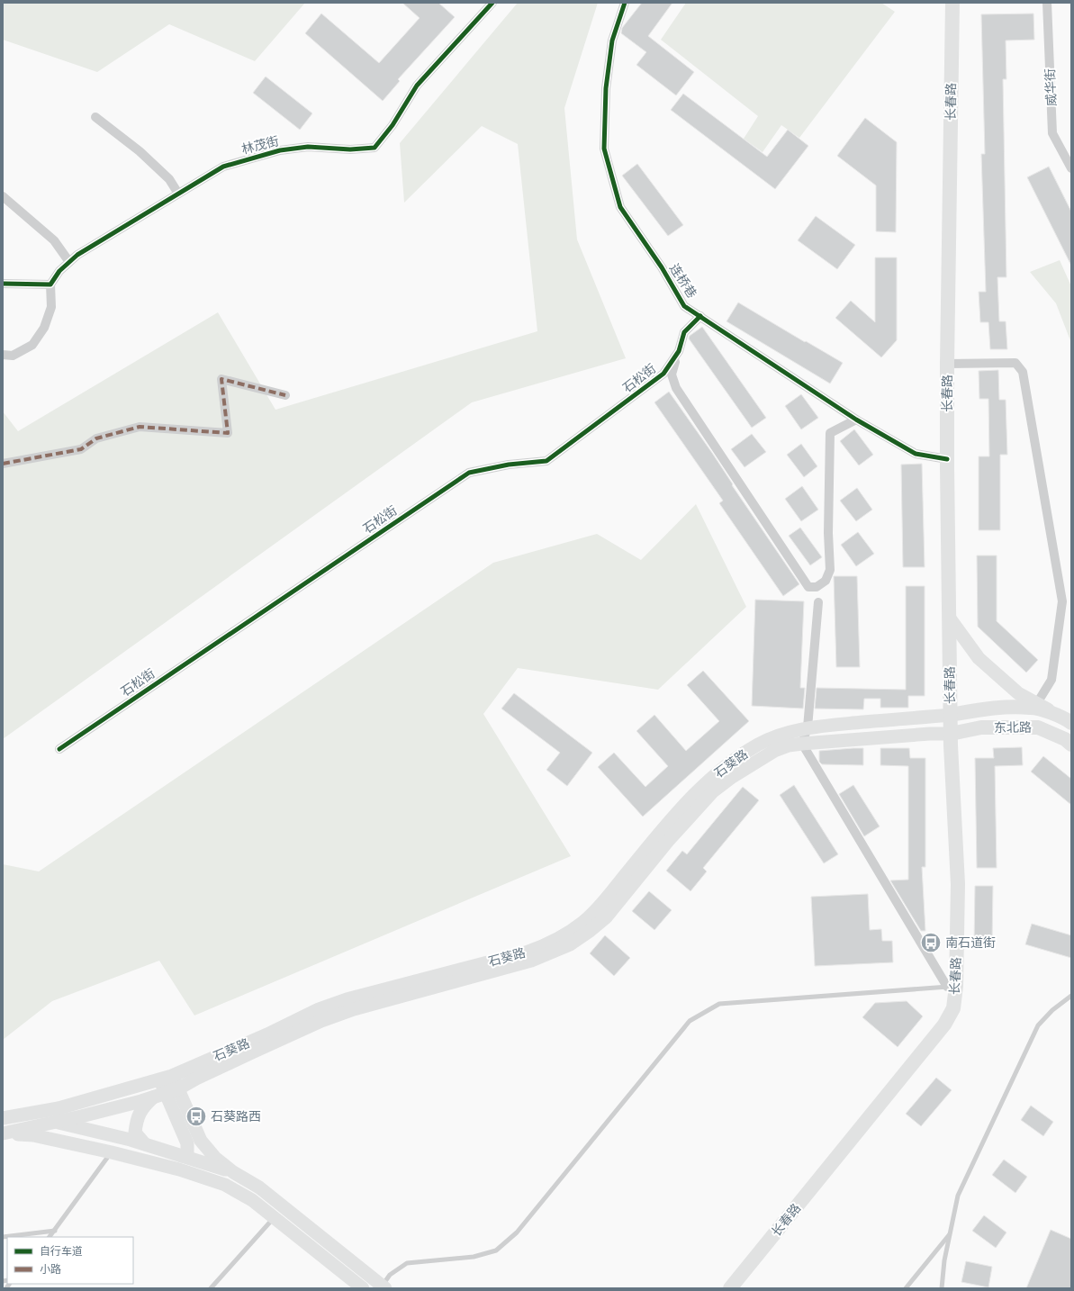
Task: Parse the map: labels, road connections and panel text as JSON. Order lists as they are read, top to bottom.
{
  "streets": {
    "main road": ["长春路", "东北路", "石葵路"],
    "street": [
      "威华街",
      "林茂街",
      "连桥巷",
      "石松街"
    ]
  },
  "crossings": [
    ["长春路", "连桥巷"],
    ["长春路", "东北路"],
    ["长春路", "石葵路"],
    ["连桥巷", "石松街"],
    ["东北路", "石葵路"]
  ],
  "places": {
    "bus stop": ["南石道街", "石葵路西"]
  },
  "legend": ["自行车道", "小路"]
}
